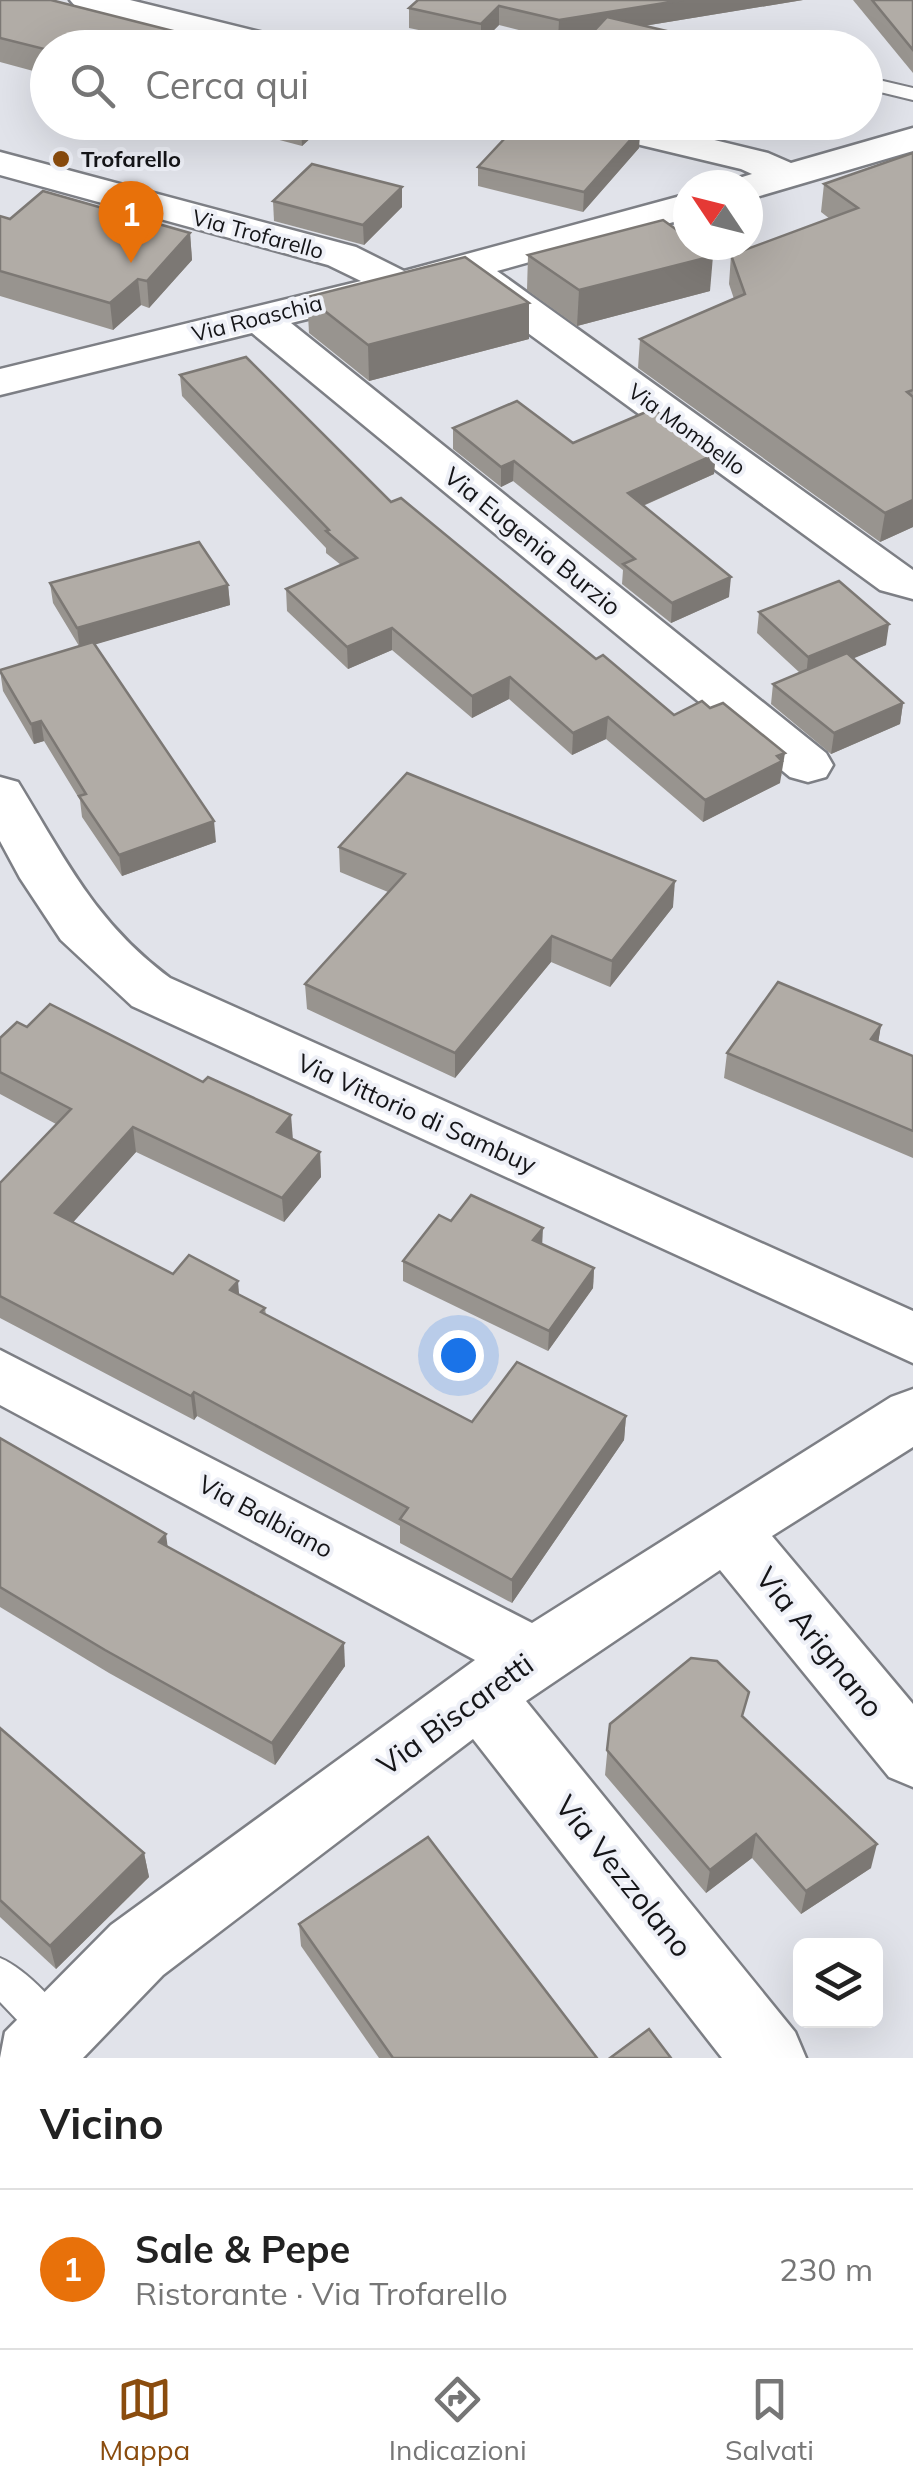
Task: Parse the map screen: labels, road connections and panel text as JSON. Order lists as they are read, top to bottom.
{
  "streets": {
    "street": [
      "Via Trofarello",
      "Via Roaschia",
      "Via Mombello",
      "Via Eugenia Burzio",
      "Via Vittorio di Sambuy",
      "Via Balbiano",
      "Via Arignano",
      "Via Biscaretti",
      "Via Vezzolano"
    ]
  },
  "crossings": [
    ["Via Trofarello", "Via Roaschia"],
    ["Via Roaschia", "Via Mombello"],
    ["Via Roaschia", "Via Eugenia Burzio"],
    ["Via Balbiano", "Via Biscaretti"],
    ["Via Balbiano", "Via Vezzolano"],
    ["Via Arignano", "Via Biscaretti"],
    ["Via Biscaretti", "Via Vezzolano"]
  ],
  "places": ["Trofarello"],
  "north": "top left",
  "page": {
    "search": "Cerca qui",
    "pins": "1",
    "heading": "Vicino",
    "list": [
      {
        "mark": "1",
        "name": "Sale & Pepe",
        "note": "Ristorante · Via Trofarello",
        "value": "230 m"
      }
    ],
    "nav": ["Mappa", "Indicazioni", "Salvati"]
  }
}
